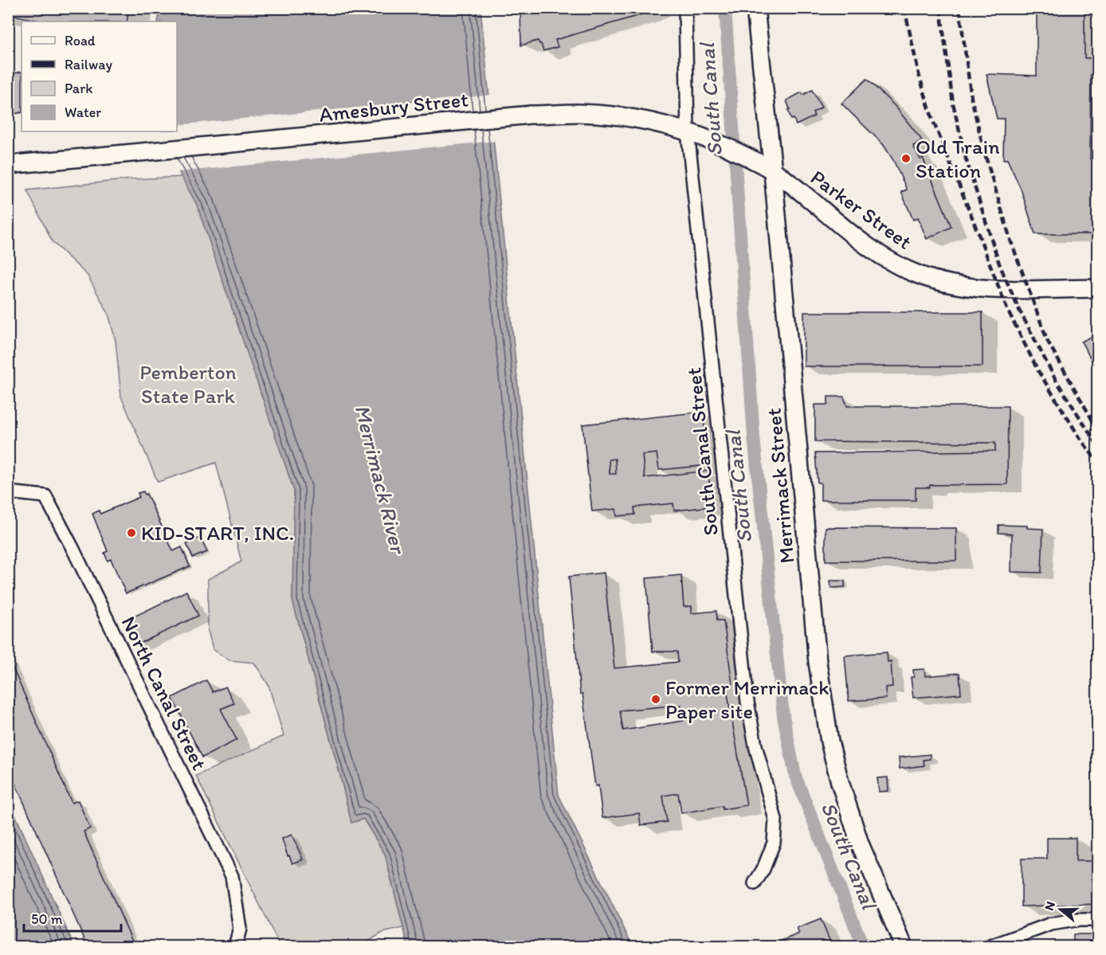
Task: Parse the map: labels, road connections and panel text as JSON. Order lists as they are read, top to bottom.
{
  "streets": {
    "main road": ["Amesbury Street", "Parker Street", "Merrimack Street"],
    "street": ["South Canal Street", "North Canal Street"]
  },
  "crossings": [
    ["Amesbury Street", "Parker Street"],
    ["Amesbury Street", "South Canal Street"],
    ["Amesbury Street", "Merrimack Street"],
    ["Parker Street", "Merrimack Street"]
  ],
  "water": ["South Canal", "Merrimack River"],
  "parks": ["Pemberton State Park"],
  "places": ["Old Train Station", "KID-START, INC.", "Former Merrimack Paper site"],
  "legend": [
    "Road",
    "Railway",
    "Park",
    "Water"
  ],
  "scale_bar": "50 m",
  "north": "left"
}
